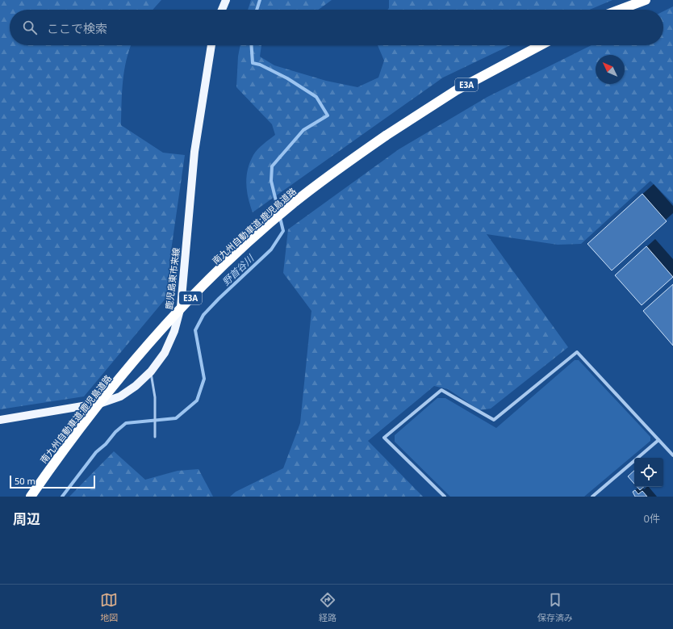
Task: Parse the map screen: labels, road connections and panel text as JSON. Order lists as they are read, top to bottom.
{
  "streets": {
    "highway": ["E3A", "南九州自動車道;鹿児島道路"],
    "main road": ["鹿児島東市来線"]
  },
  "water": ["野首谷川"],
  "scale_bar": "50 m",
  "north": "top left",
  "page": {
    "search": "ここで検索",
    "scale": "50 m",
    "heading": ["周辺", "0件"],
    "nav": ["地図", "経路", "保存済み"]
  }
}
